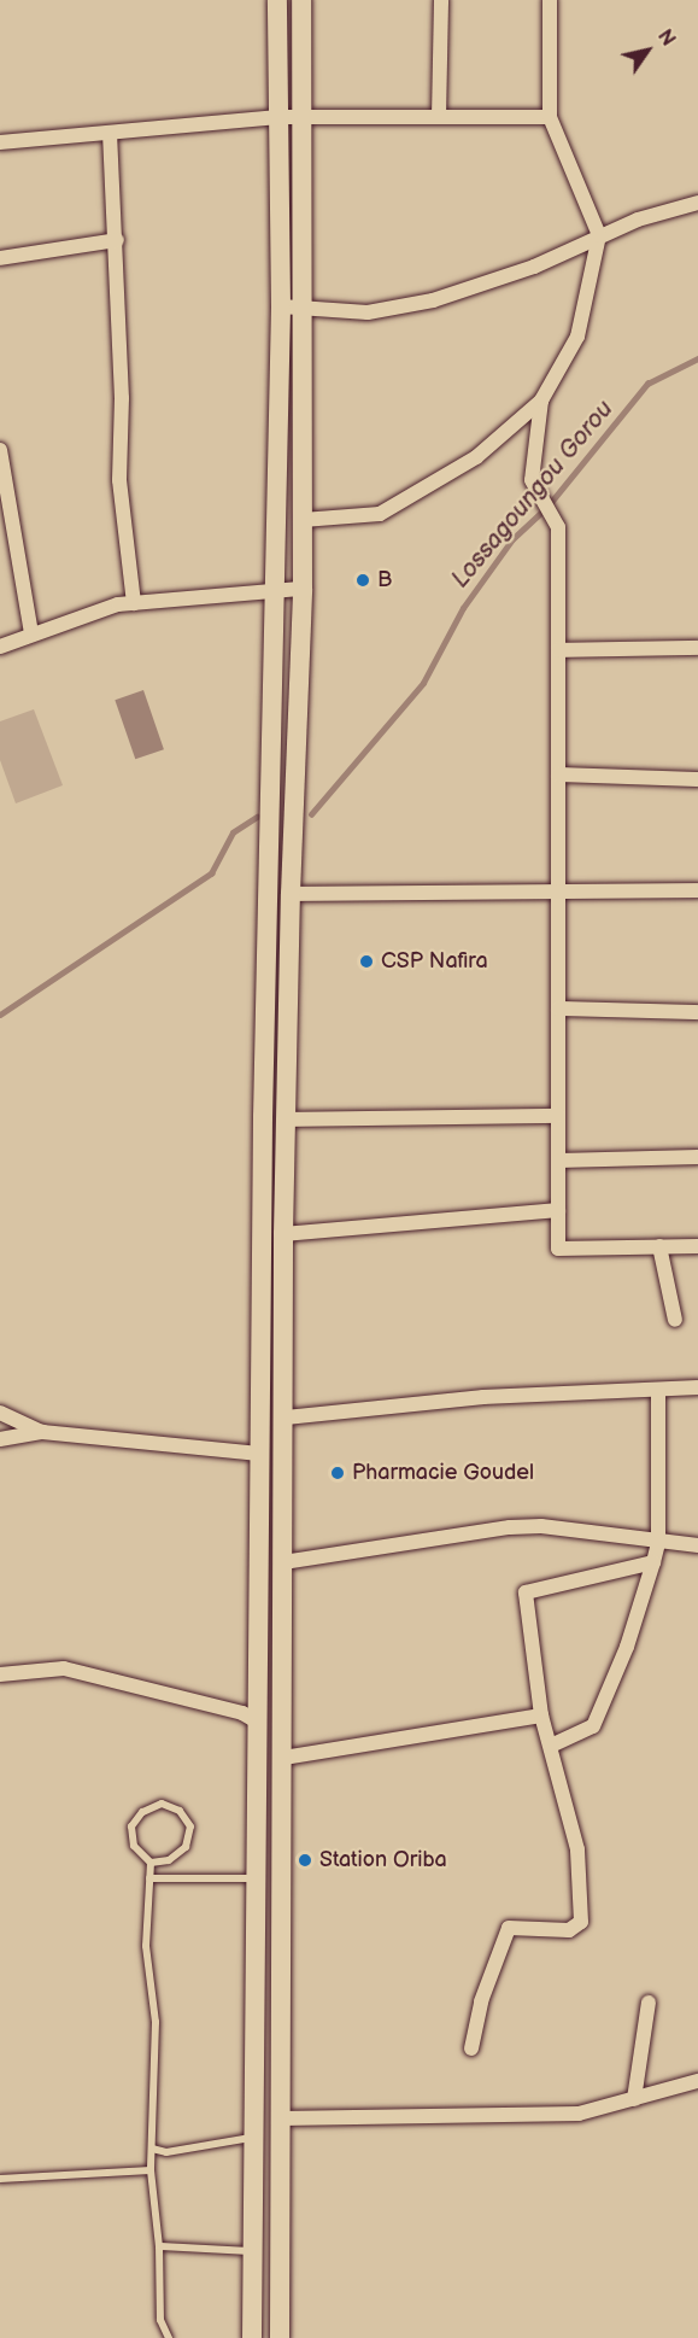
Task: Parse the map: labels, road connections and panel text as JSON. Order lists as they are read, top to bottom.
{
  "water": ["Lossagoungou Gorou"],
  "places": [
    "B",
    "CSP Nafira",
    "Pharmacie Goudel",
    "Station Oriba"
  ],
  "north": "top right"
}
